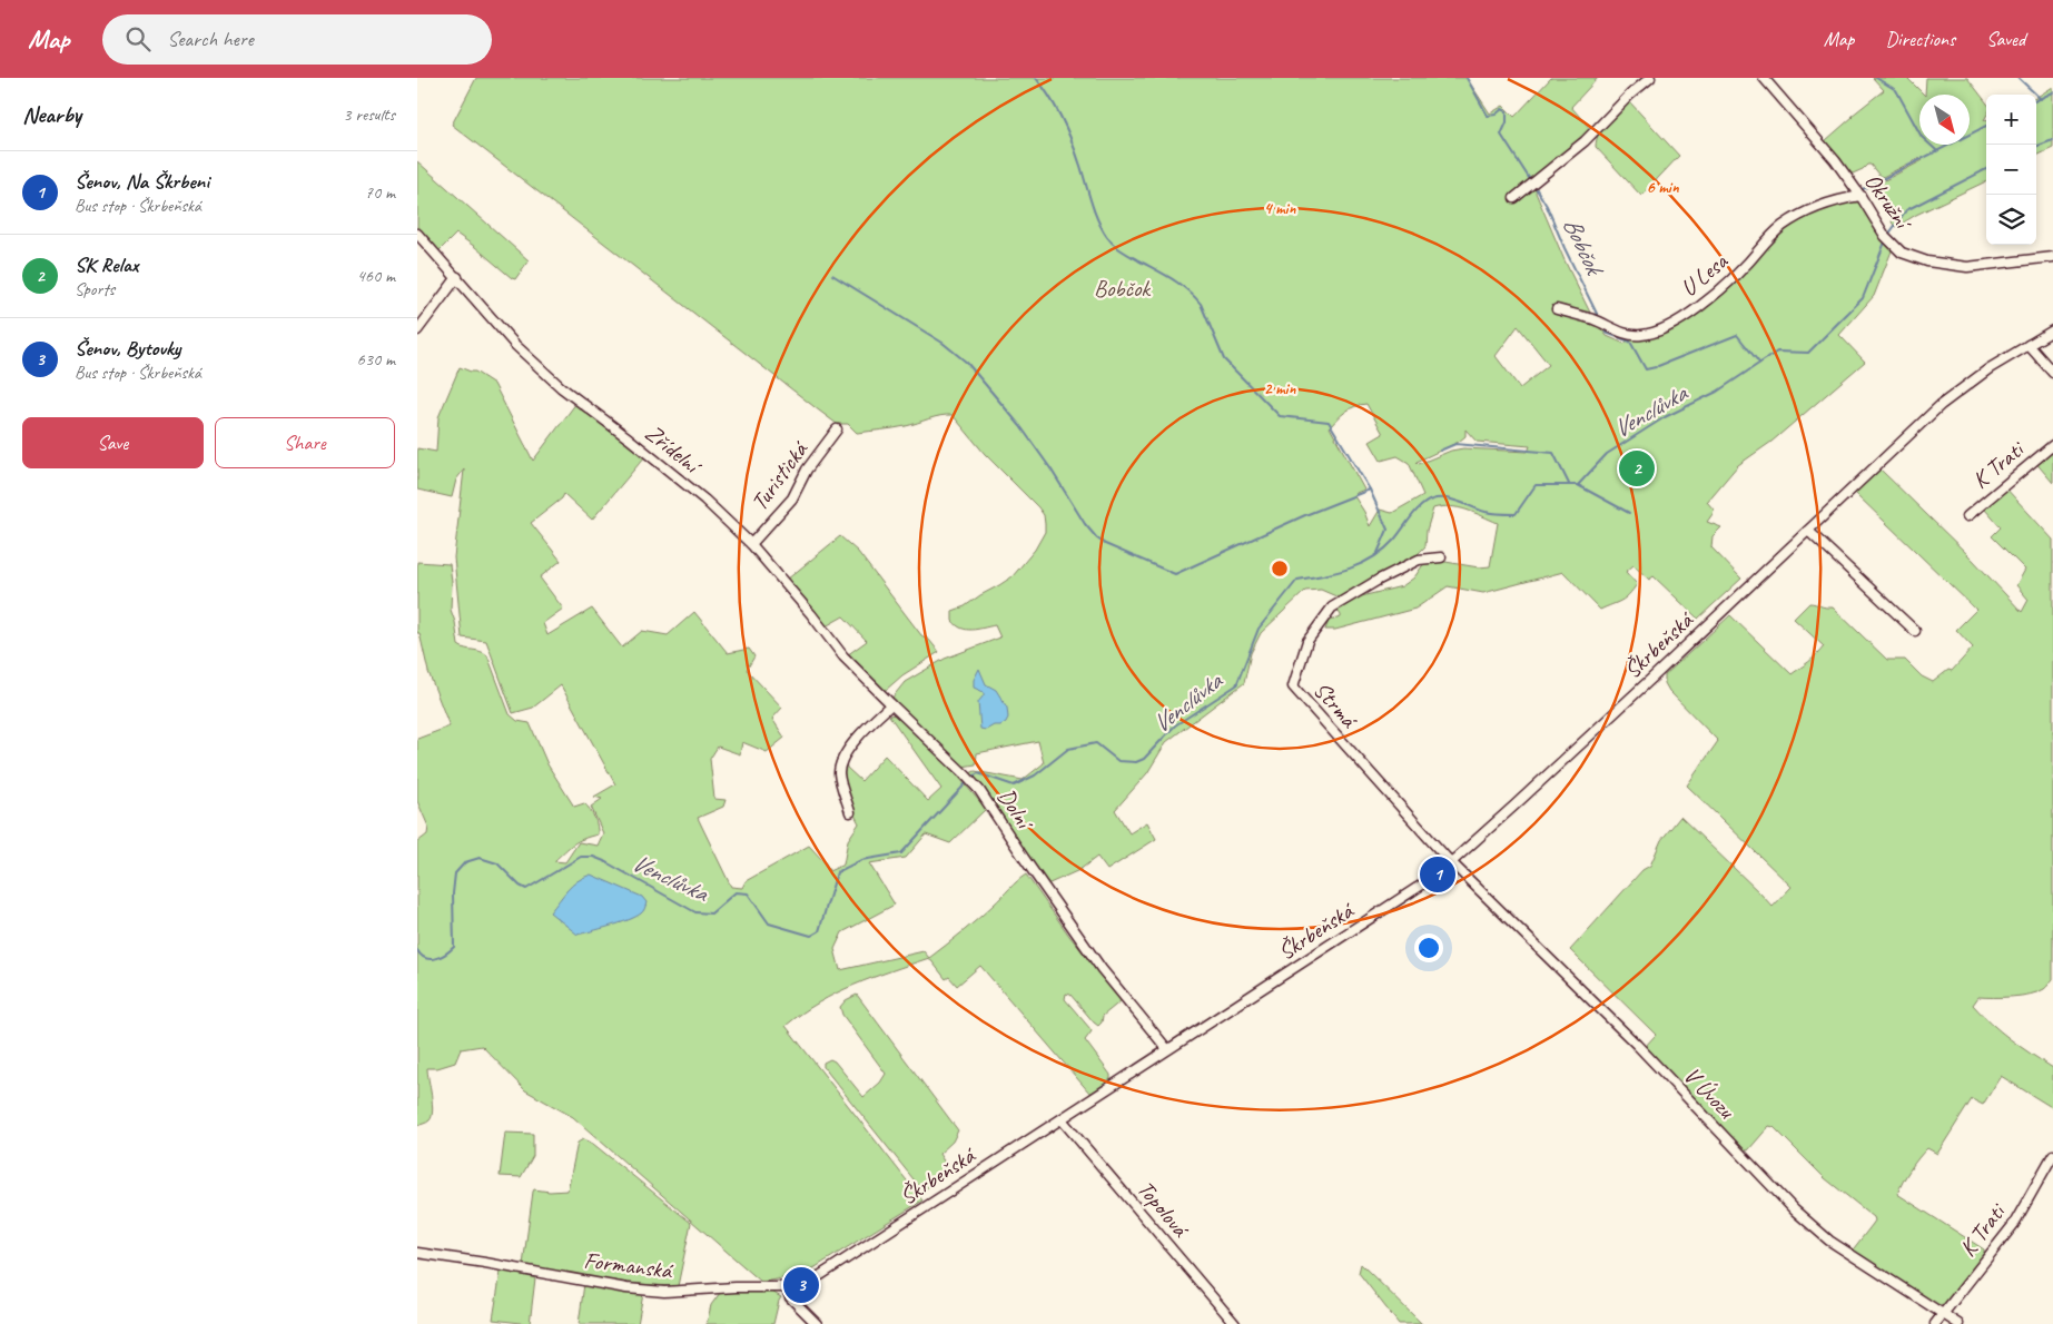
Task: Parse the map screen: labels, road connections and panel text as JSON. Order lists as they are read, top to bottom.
{
  "streets": {
    "street": [
      "Okružní",
      "U Lesa",
      "Zřídelní",
      "K Trati",
      "Turistická",
      "Škrbeňská",
      "Strmá",
      "Dolní",
      "V Úvozu",
      "Topolová",
      "Formanská"
    ]
  },
  "crossings": [
    ["Okružní", "U Lesa"],
    ["Zřídelní", "Turistická"],
    ["Zřídelní", "Dolní"],
    ["K Trati", "V Úvozu"],
    ["Škrbeňská", "Strmá"],
    ["Škrbeňská", "Dolní"],
    ["Škrbeňská", "V Úvozu"],
    ["Škrbeňská", "Topolová"],
    ["Škrbeňská", "Formanská"],
    ["Strmá", "V Úvozu"]
  ],
  "water": ["Bobčok", "Venclůvka"],
  "parks": ["Bobčok"],
  "north": "bottom right",
  "page": {
    "header": "Map",
    "search": "Search here",
    "nav": ["Map", "Directions", "Saved"],
    "heading": ["Nearby", "3 results"],
    "map_buttons": ["+", "−"],
    "list": [
      {
        "mark": "1",
        "name": "Šenov, Na Škrbeni",
        "note": "Bus stop · Škrbeňská",
        "value": "70 m"
      },
      {
        "mark": "2",
        "name": "SK Relax",
        "note": "Sports",
        "value": "460 m"
      },
      {
        "mark": "3",
        "name": "Šenov, Bytovky",
        "note": "Bus stop · Škrbeňská",
        "value": "630 m"
      }
    ],
    "buttons": ["Save", "Share"],
    "pins": ["2", "1", "3"]
  },
  "rings": ["6 min", "4 min", "2 min"]
}
